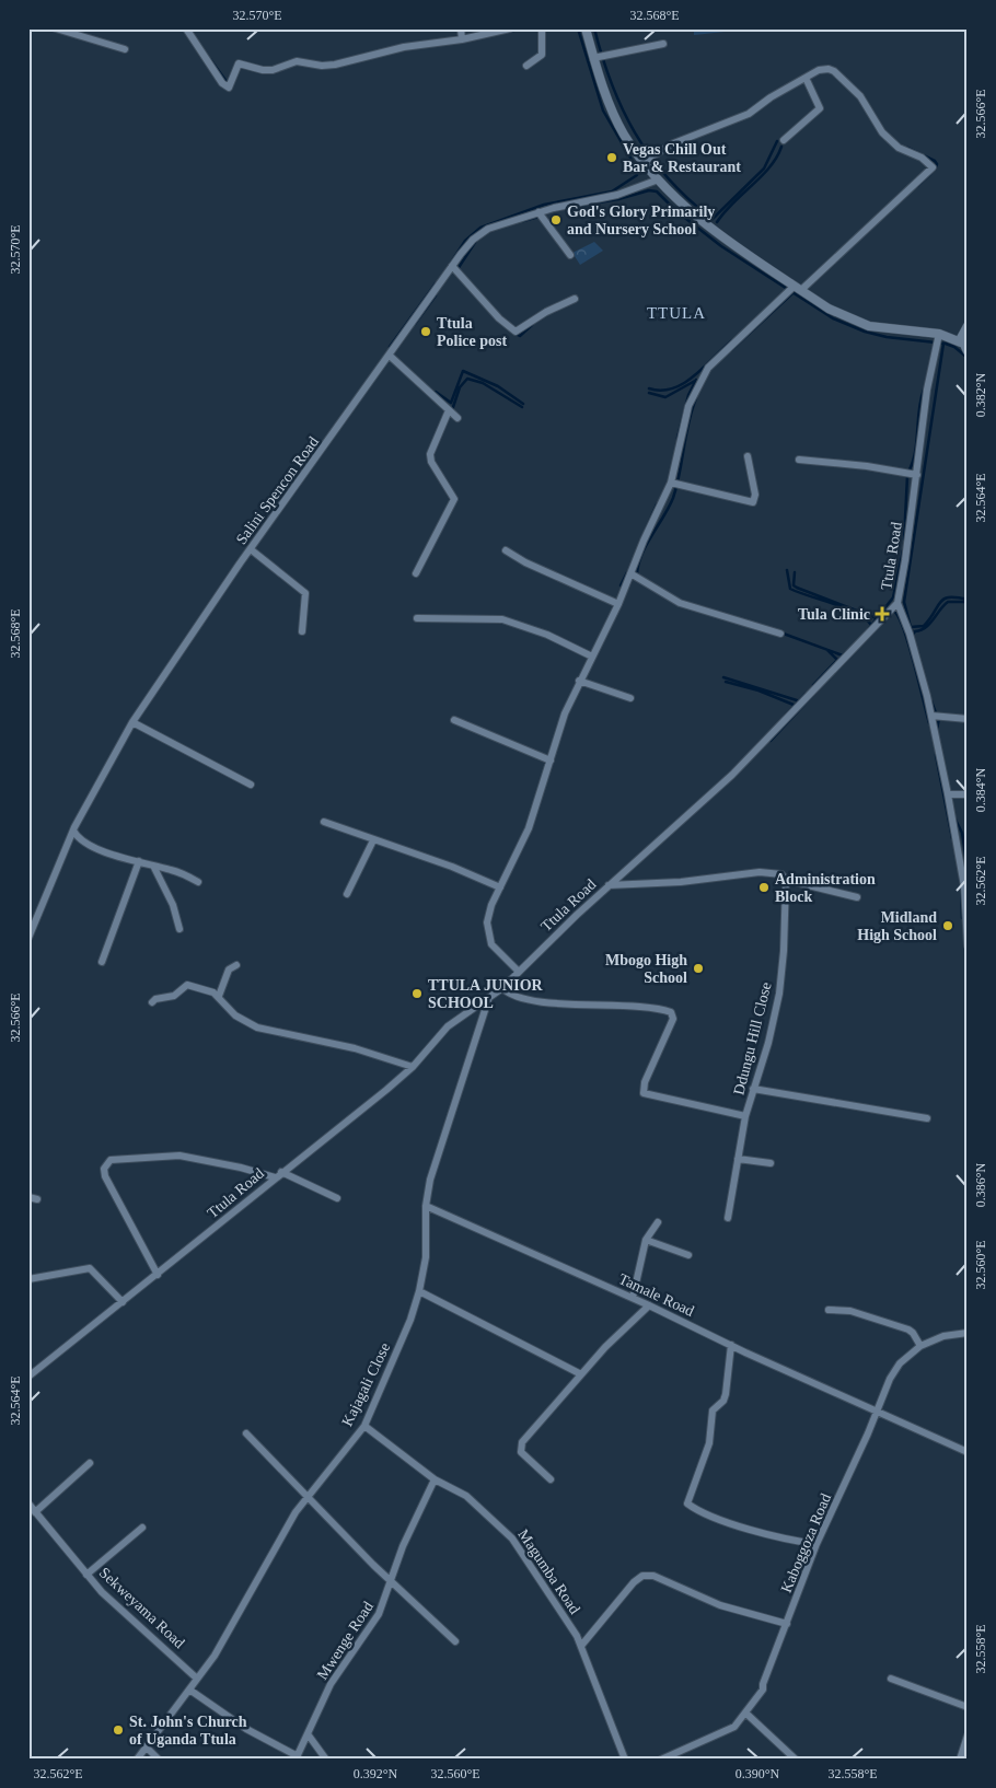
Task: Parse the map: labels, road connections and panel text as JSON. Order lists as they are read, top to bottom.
{
  "streets": {
    "street": [
      "Salini Spencon Road",
      "Ttula Road",
      "Ddungu Hill Close",
      "Tamale Road",
      "Kajagali Close",
      "Kaboggoza Road",
      "Magumba Road",
      "Sekweyama Road",
      "Mwenge Road"
    ]
  },
  "crossings": [
    ["Ttula Road", "Kajagali Close"],
    ["Tamale Road", "Kajagali Close"],
    ["Tamale Road", "Kaboggoza Road"],
    ["Kajagali Close", "Magumba Road"],
    ["Kajagali Close", "Sekweyama Road"],
    ["Kajagali Close", "Mwenge Road"],
    ["Magumba Road", "Mwenge Road"]
  ],
  "districts": ["TTULA"],
  "places": {
    "other": [
      "Vegas Chill Out Bar & Restaurant",
      "God's Glory Primarily and Nursery School",
      "Ttula Police post",
      "Administration Block",
      "Midland High School",
      "Mbogo High School",
      "TTULA JUNIOR SCHOOL",
      "St. John's Church of Uganda Ttula"
    ],
    "health": ["Tula Clinic"]
  },
  "coordinates": [
    "32.570°E",
    "32.568°E",
    "32.566°E",
    "0.382°N",
    "32.564°E",
    "0.384°N",
    "32.562°E",
    "0.386°N",
    "32.560°E",
    "32.558°E",
    "0.392°N",
    "0.390°N"
  ]
}
